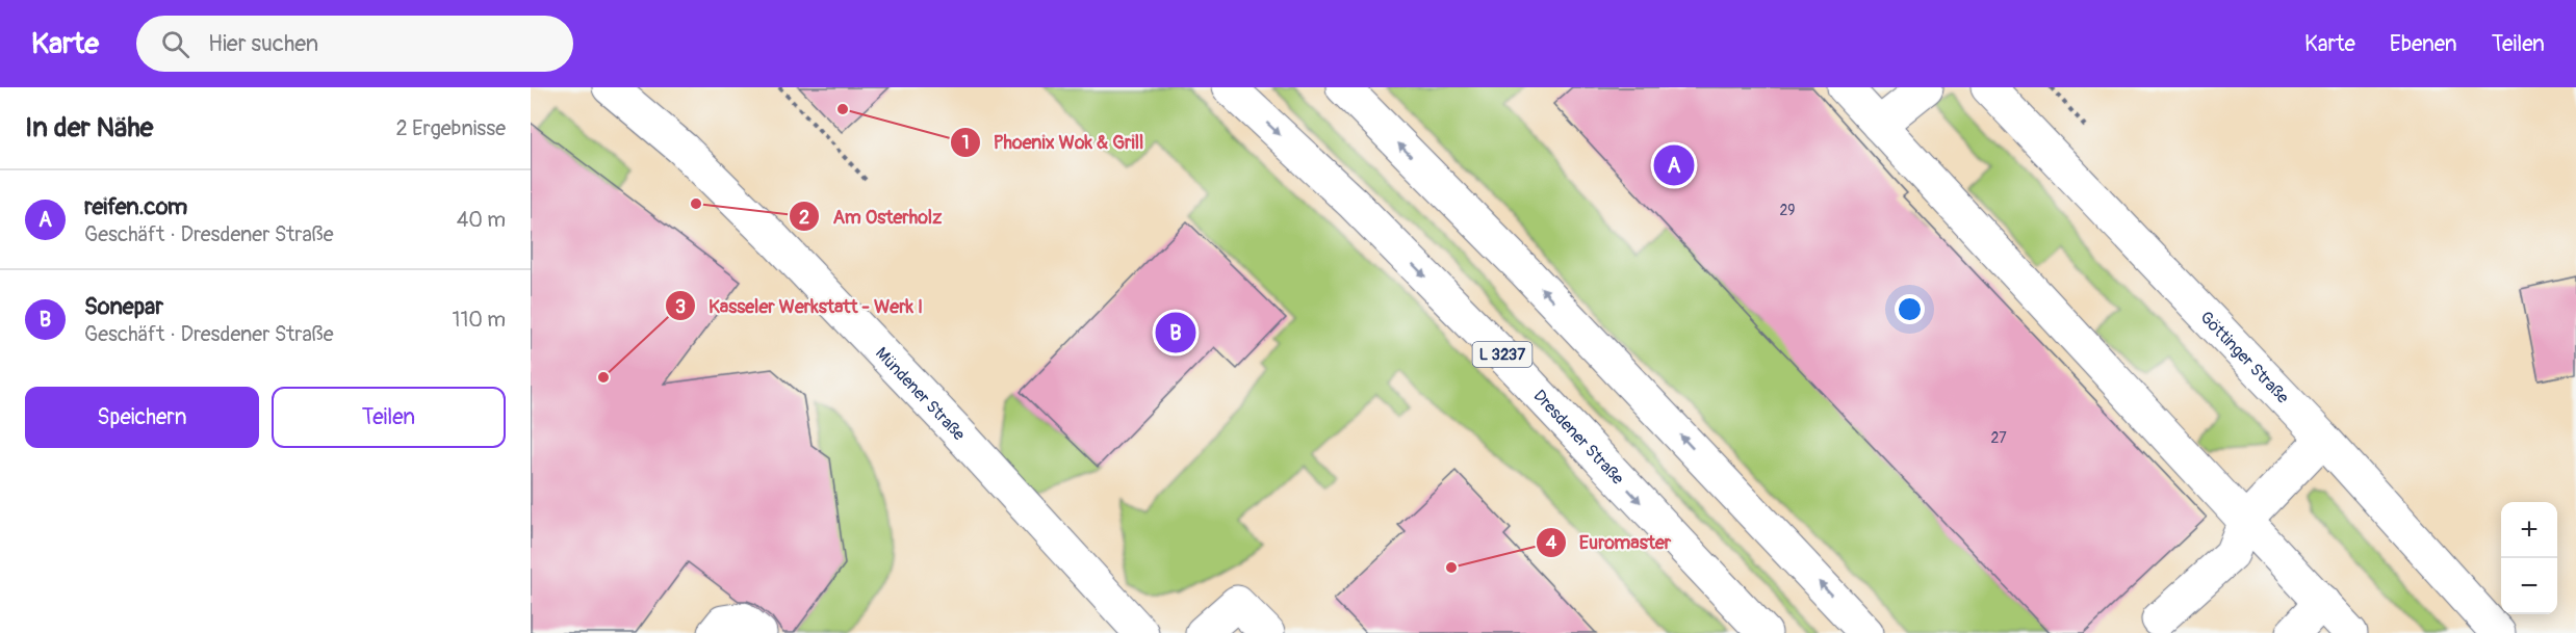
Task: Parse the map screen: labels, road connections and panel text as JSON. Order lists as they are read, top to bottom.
{
  "streets": {
    "main road": [
      "L 3237",
      "Göttinger Straße",
      "Mündener Straße",
      "Dresdener Straße"
    ]
  },
  "places": [
    "Phoenix Wok & Grill",
    "Am Osterholz",
    "Kasseler Werkstatt - Werk I",
    "Euromaster"
  ],
  "house_numbers": ["29", "27"],
  "page": {
    "header": "Karte",
    "search": "Hier suchen",
    "nav": ["Karte", "Ebenen", "Teilen"],
    "heading": ["In der Nähe", "2 Ergebnisse"],
    "pins": ["A", "B"],
    "list": [
      {
        "mark": "A",
        "name": "reifen.com",
        "note": "Geschäft · Dresdener Straße",
        "value": "40 m"
      },
      {
        "mark": "B",
        "name": "Sonepar",
        "note": "Geschäft · Dresdener Straße",
        "value": "110 m"
      }
    ],
    "buttons": ["Speichern", "Teilen"],
    "map_buttons": ["+", "−"]
  }
}
